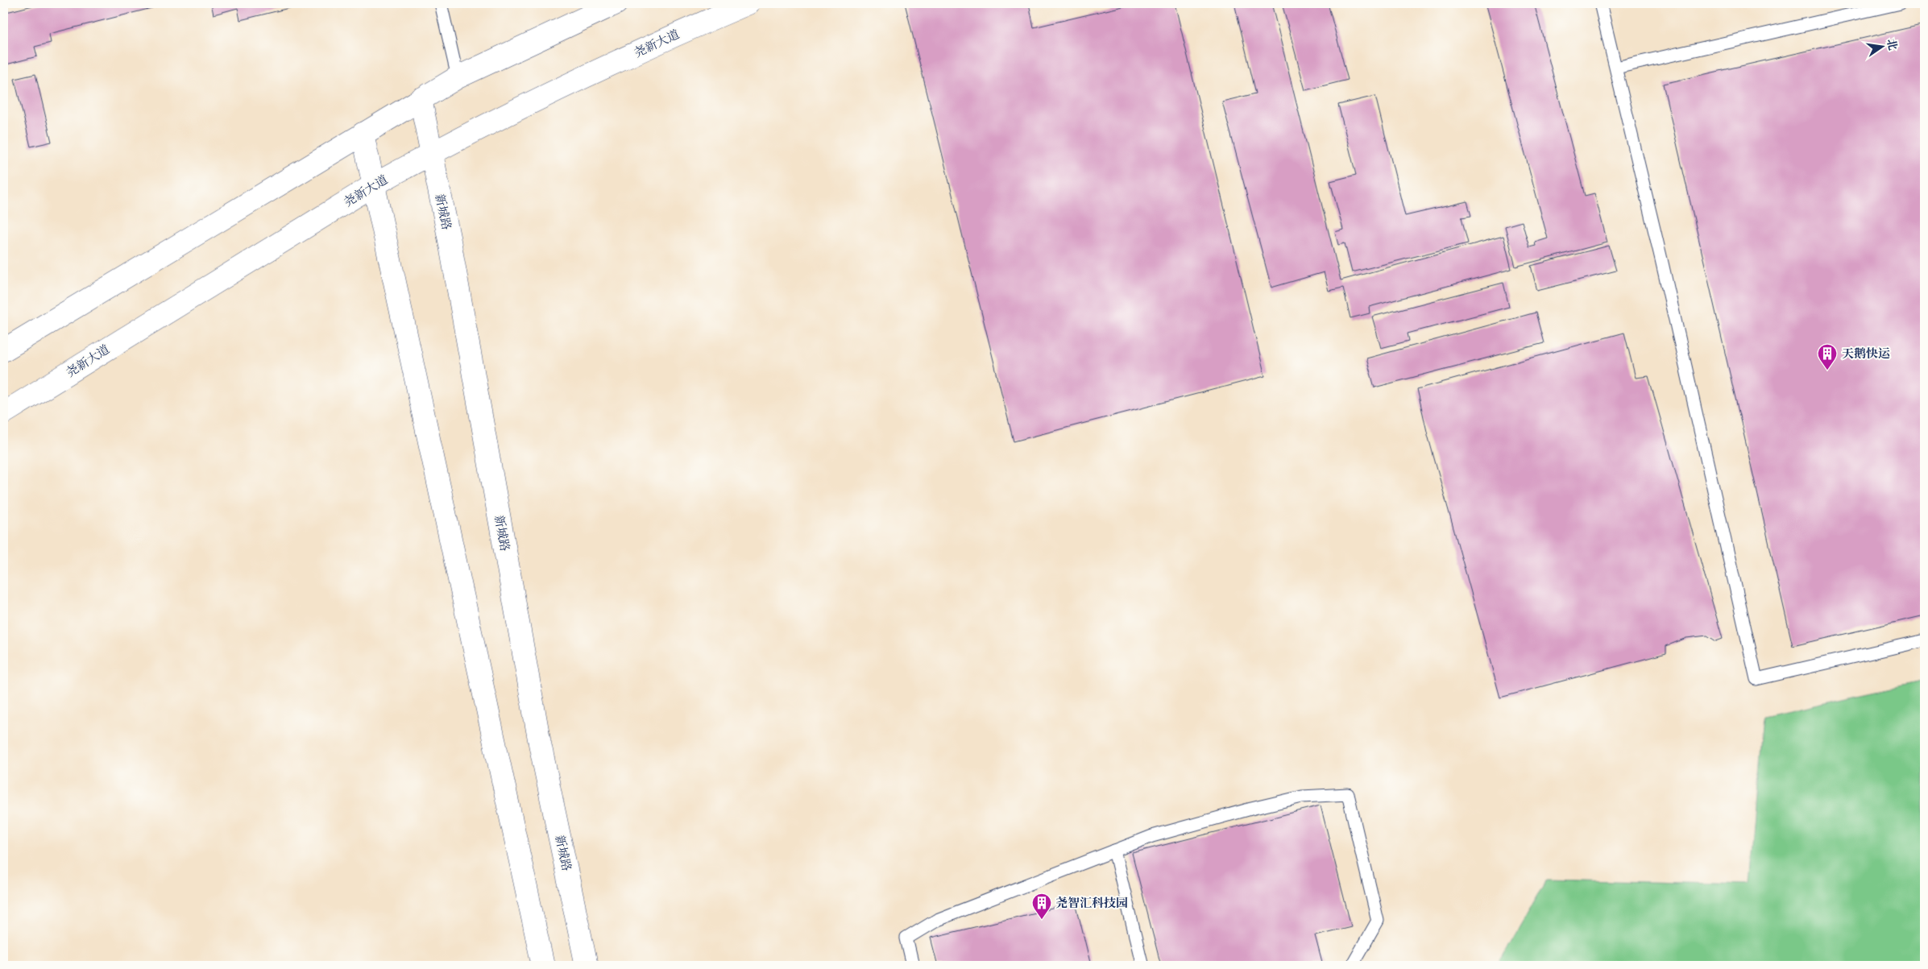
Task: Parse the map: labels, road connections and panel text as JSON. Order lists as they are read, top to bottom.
{
  "streets": {
    "main road": ["尧新大道", "新城路"]
  },
  "crossings": [
    ["尧新大道", "新城路"]
  ],
  "places": {
    "building": ["天鹅快运", "尧智汇科技园"]
  },
  "north": "right"
}
